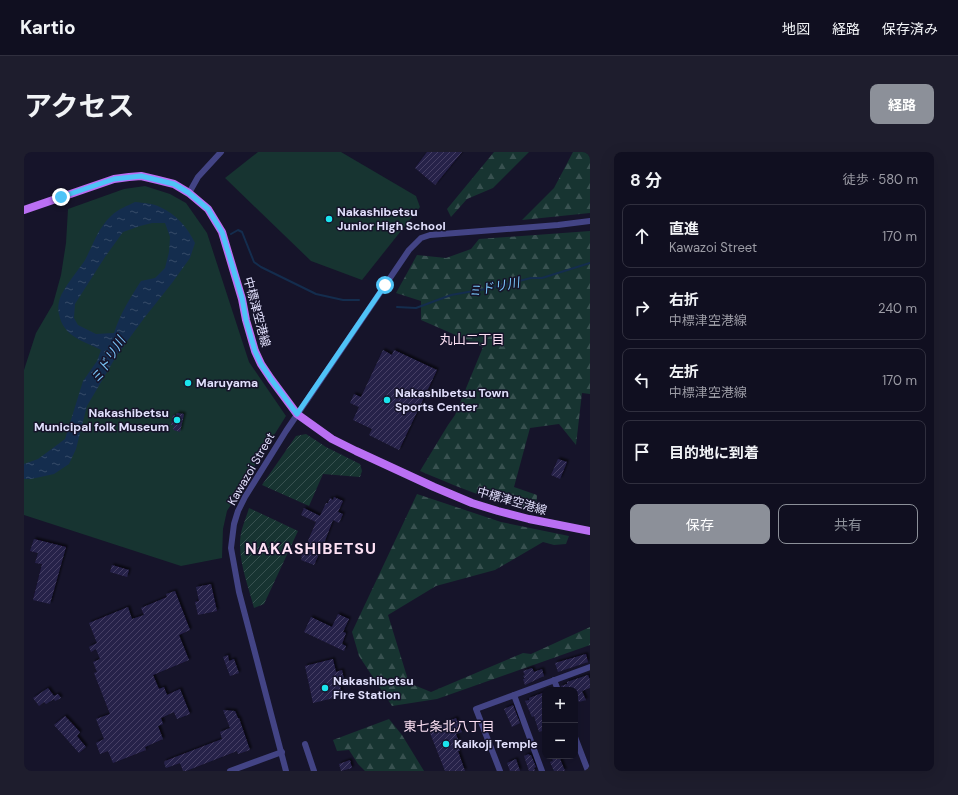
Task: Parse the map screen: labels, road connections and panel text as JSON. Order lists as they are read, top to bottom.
{
  "streets": {
    "main road": ["中標津空港線"],
    "street": ["Kawazoi Street"]
  },
  "crossings": [
    ["中標津空港線", "Kawazoi Street"]
  ],
  "districts": ["丸山二丁目", "NAKASHIBETSU", "東七条北八丁目"],
  "water": ["ミドリ川"],
  "places": [
    "Nakashibetsu Junior High School",
    "Maruyama",
    "Nakashibetsu Town Sports Center",
    "Nakashibetsu Municipal folk Museum",
    "Nakashibetsu Fire Station",
    "Kaikoji Temple"
  ],
  "page": {
    "header": "Kartio",
    "nav": ["地図", "経路", "保存済み"],
    "title": "アクセス",
    "buttons": [
      "経路",
      ["保存", "共有"]
    ],
    "heading": ["8 分", "徒歩 · 580 m"],
    "list": [
      ["直進", "Kawazoi Street", "170 m"],
      ["右折", "中標津空港線", "240 m"],
      ["左折", "中標津空港線", "170 m"],
      "目的地に到着"
    ],
    "map_buttons": ["+", "−"]
  }
}
